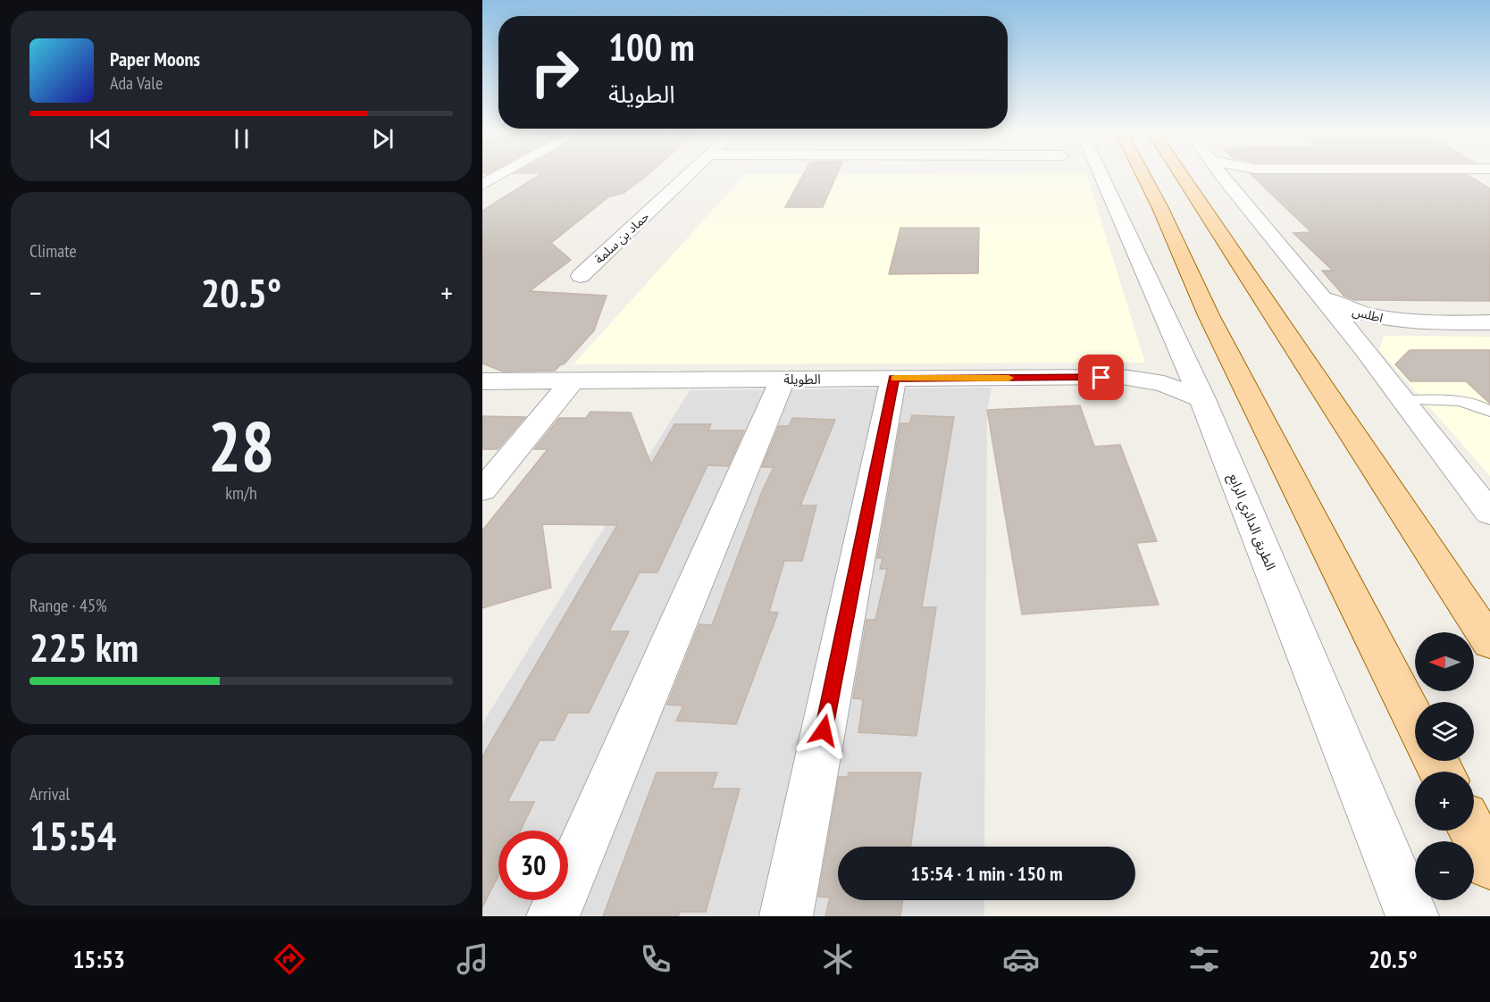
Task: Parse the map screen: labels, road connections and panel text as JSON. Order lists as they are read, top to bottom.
{
  "streets": {
    "street": [
      "حماد بن سلمة",
      "اطلس",
      "الطويلة",
      "الطريق الدائري الرابع"
    ]
  },
  "crossings": [
    ["الطويلة", "الطريق الدائري الرابع"]
  ],
  "north": "left",
  "page": {
    "turn": ["100 m", "الطويلة"],
    "song": ["Paper Moons", "Ada Vale"],
    "tile": [
      "Climate",
      ["28", "km/h"],
      ["Range · 45%", "225 km"],
      ["Arrival", "15:54"]
    ],
    "heat": ["−", "20.5°", "+"],
    "map_buttons": ["+", "−"],
    "limit": "30",
    "trip": "15:54 · 1 min · 150 m",
    "tabs": ["15:53", "20.5°"]
  }
}
